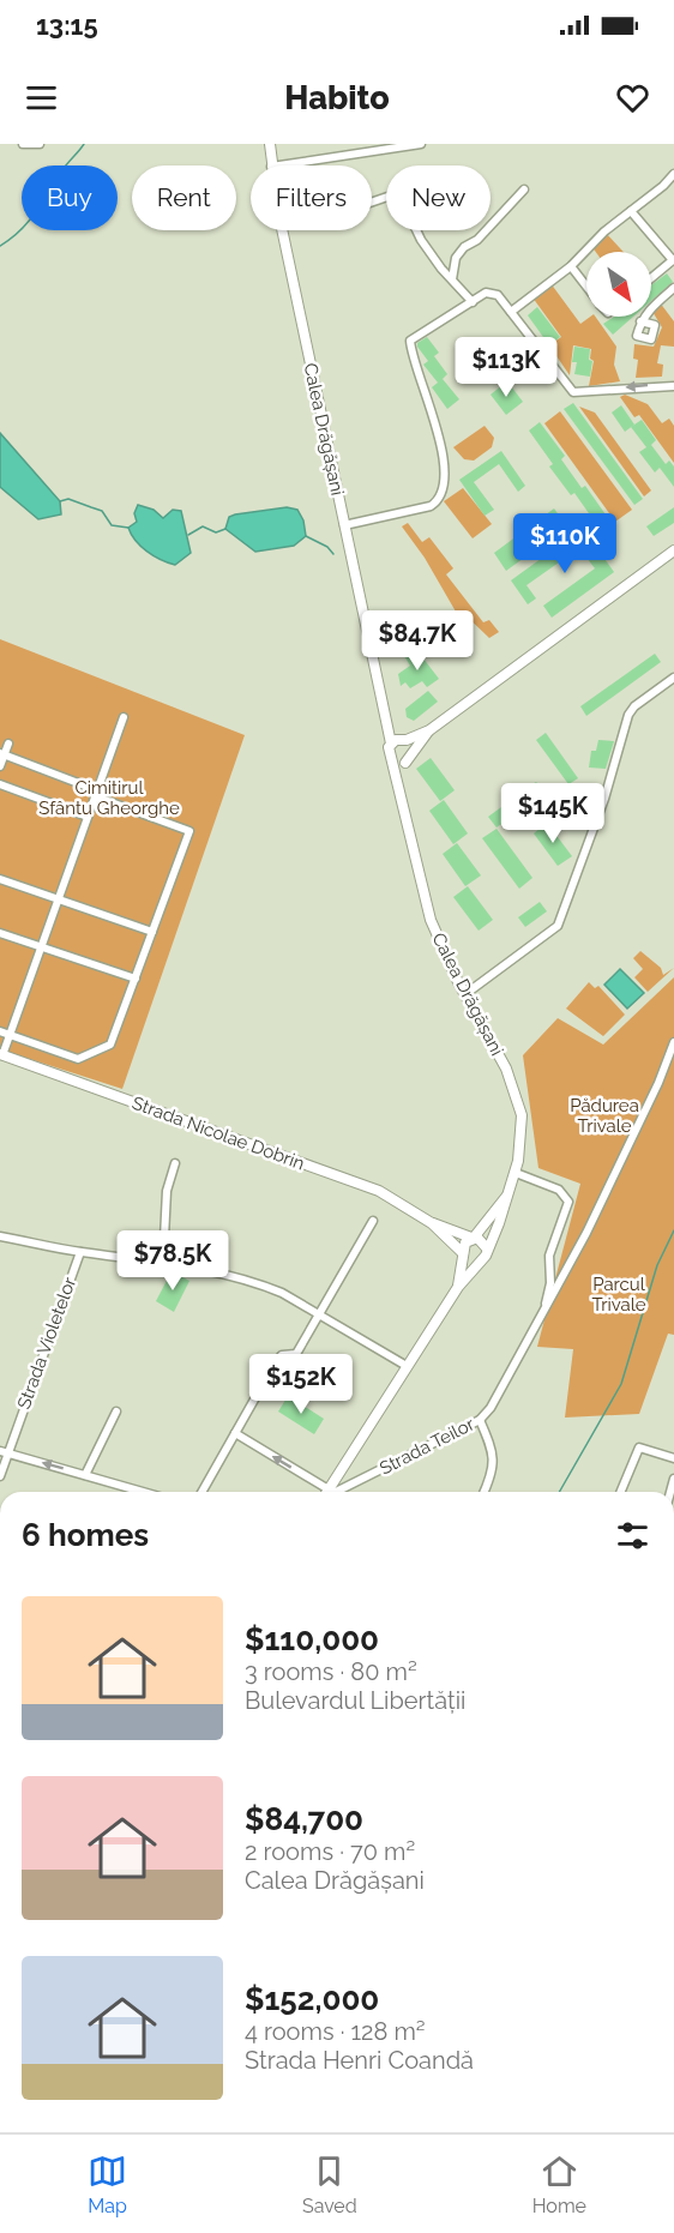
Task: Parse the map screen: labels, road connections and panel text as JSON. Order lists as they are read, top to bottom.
{
  "streets": {
    "main road": ["Calea Drăgășani", "Strada Nicolae Dobrin"],
    "street": ["Strada Violetelor", "Strada Teilor"]
  },
  "crossings": [
    ["Calea Drăgășani", "Strada Nicolae Dobrin"]
  ],
  "parks": ["Cimitirul Sfântu Gheorghe", "Pădurea Trivale", "Parcul Trivale"],
  "north": "bottom right",
  "page": {
    "status": "13:15",
    "header": "Habito",
    "chip": [
      "Buy",
      "Rent",
      "Filters",
      "New"
    ],
    "price": [
      "$113K",
      "$110K",
      "$84.7K",
      "$145K",
      "$78.5K",
      "$152K"
    ],
    "heading": "6 homes",
    "list": [
      {
        "name": "$110,000",
        "note": "3 rooms · 80 m² · Bulevardul Libertății"
      },
      {
        "name": "$84,700",
        "note": "2 rooms · 70 m² · Calea Drăgășani"
      },
      {
        "name": "$152,000",
        "note": "4 rooms · 128 m² · Strada Henri Coandă"
      }
    ],
    "tabs": ["Map", "Saved", "Home"]
  }
}
